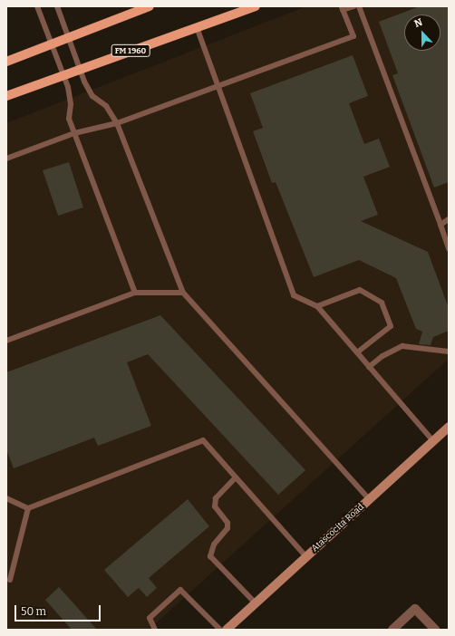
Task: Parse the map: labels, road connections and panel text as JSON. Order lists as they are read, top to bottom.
{
  "streets": {
    "main road": ["FM 1960", "Atascocita Road"]
  },
  "scale_bar": "50 m",
  "north": "top"
}
